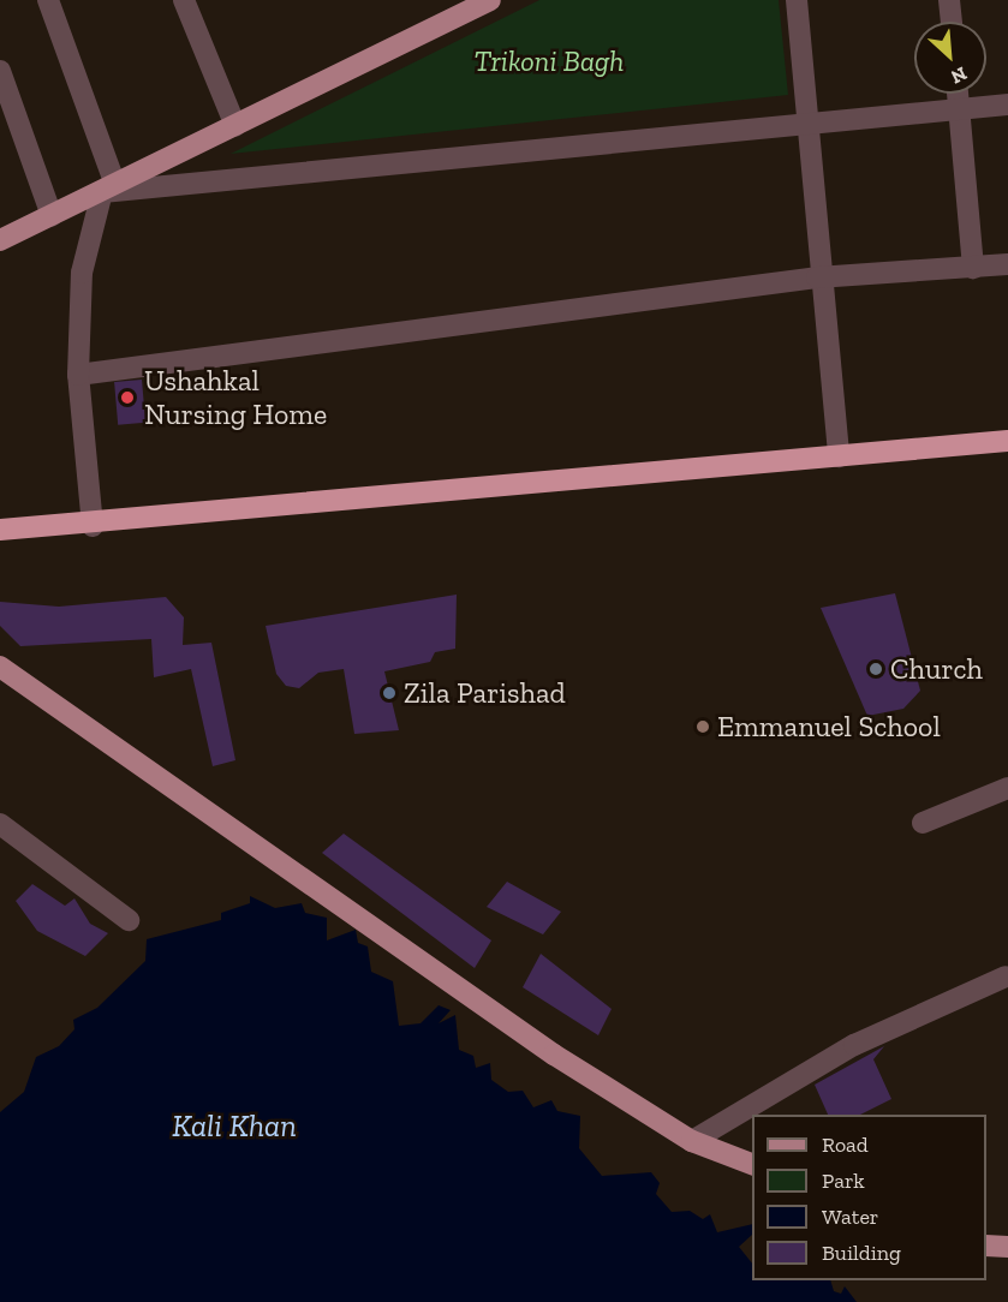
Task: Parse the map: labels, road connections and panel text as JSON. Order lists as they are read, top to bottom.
{
  "water": ["Kali Khan"],
  "parks": ["Trikoni Bagh"],
  "places": [
    "Ushahkal Nursing Home",
    "Church",
    "Zila Parishad",
    "Emmanuel School"
  ],
  "legend": [
    "Road",
    "Park",
    "Water",
    "Building"
  ],
  "north": "bottom right"
}
